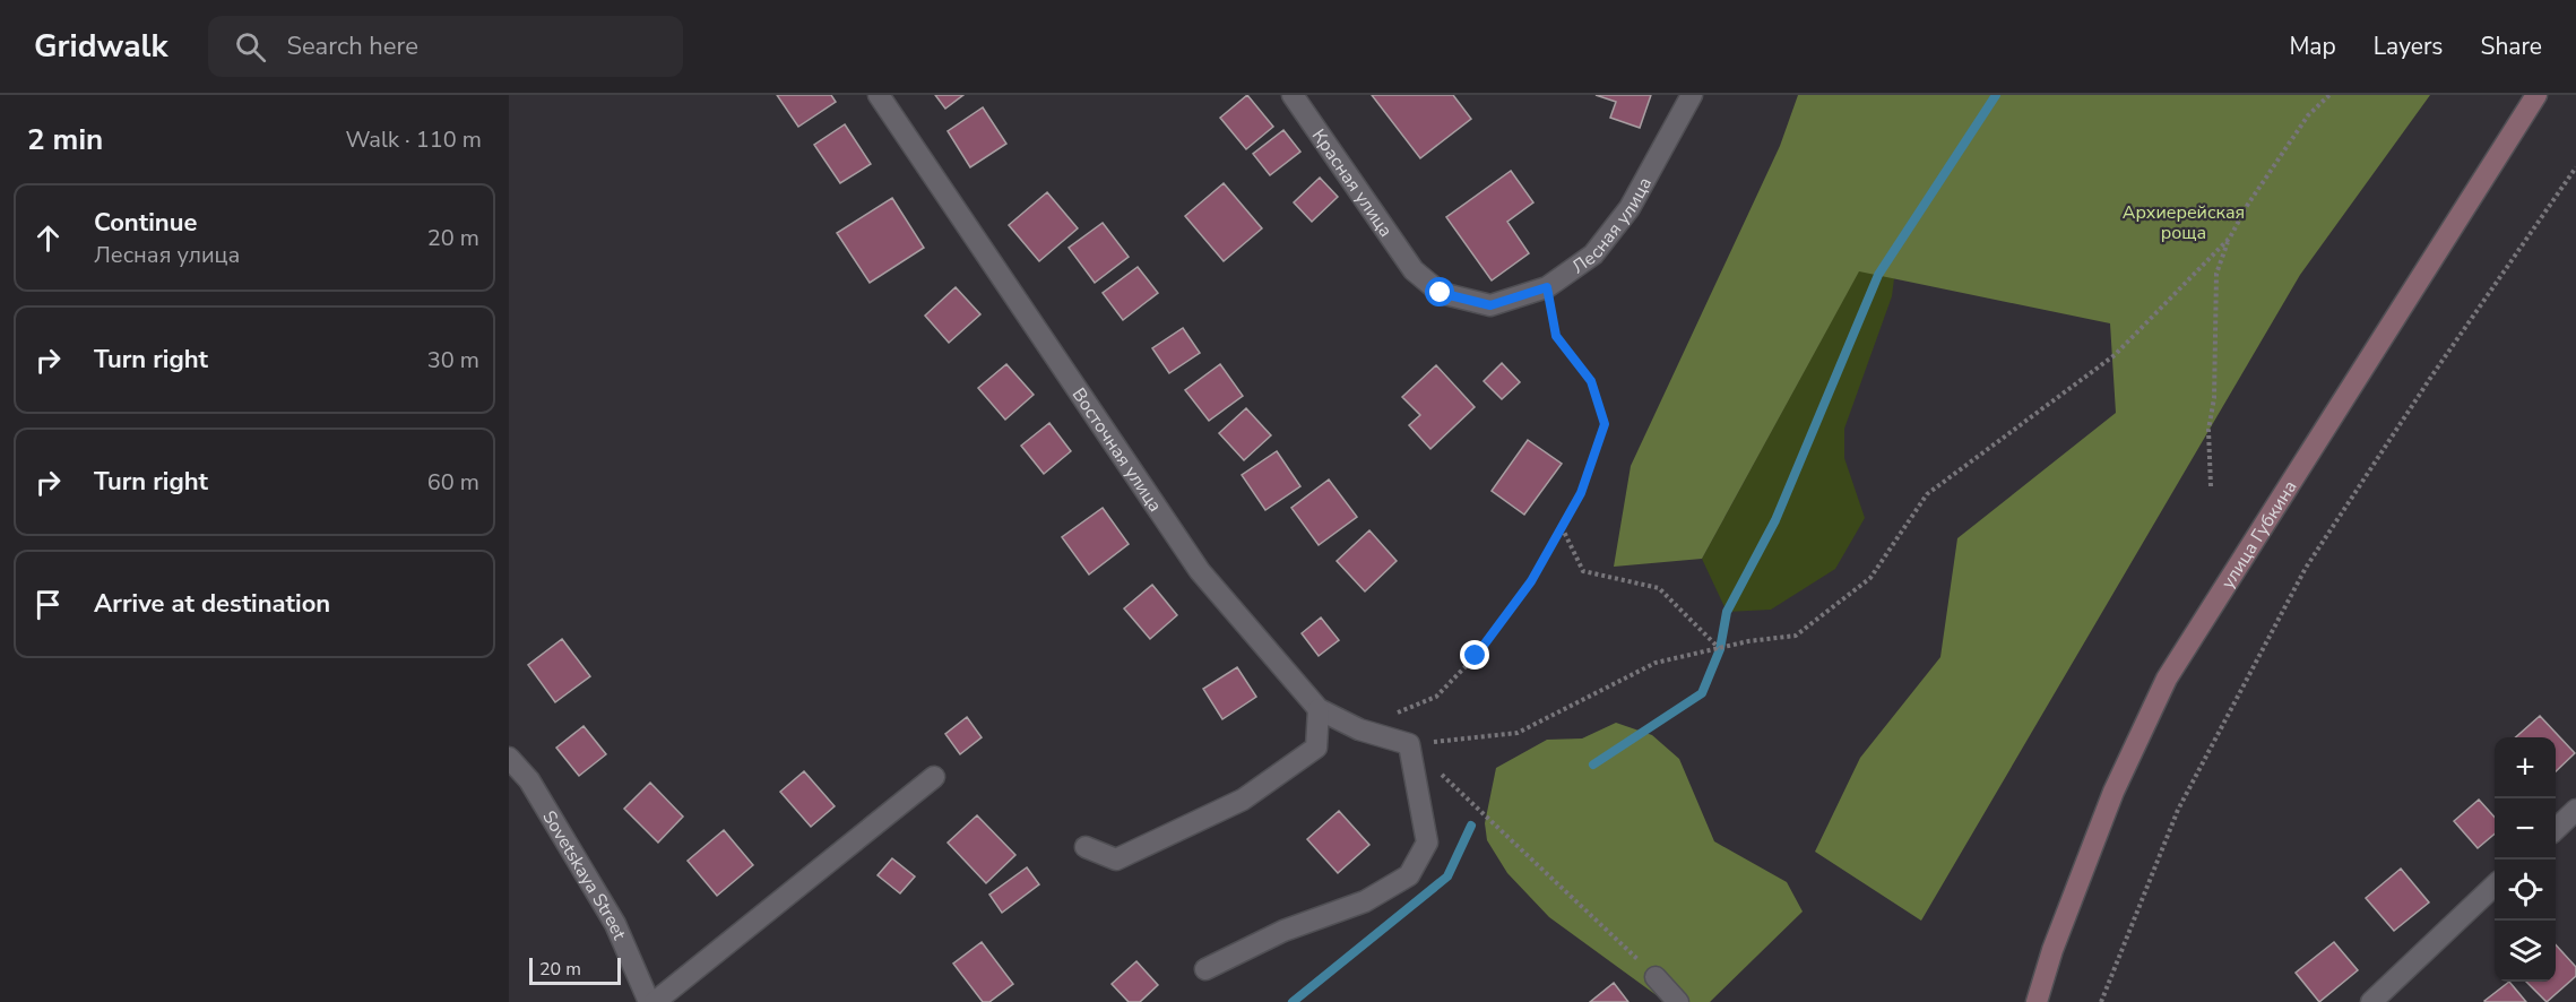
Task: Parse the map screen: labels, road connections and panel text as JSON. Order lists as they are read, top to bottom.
{
  "streets": {
    "main road": ["улица Губкина"],
    "street": [
      "Красная улица",
      "Лесная улица",
      "Восточная улица",
      "Sovetskaya Street"
    ]
  },
  "crossings": [
    ["Красная улица", "Лесная улица"]
  ],
  "parks": ["Архиерейская роща"],
  "scale_bar": "20 m",
  "page": {
    "header": "Gridwalk",
    "search": "Search here",
    "nav": ["Map", "Layers", "Share"],
    "heading": ["2 min", "Walk · 110 m"],
    "list": [
      ["Continue", "Лесная улица", "20 m"],
      ["Turn right", "30 m"],
      ["Turn right", "60 m"],
      "Arrive at destination"
    ],
    "map_buttons": ["+", "−"],
    "scale": "20 m"
  }
}
